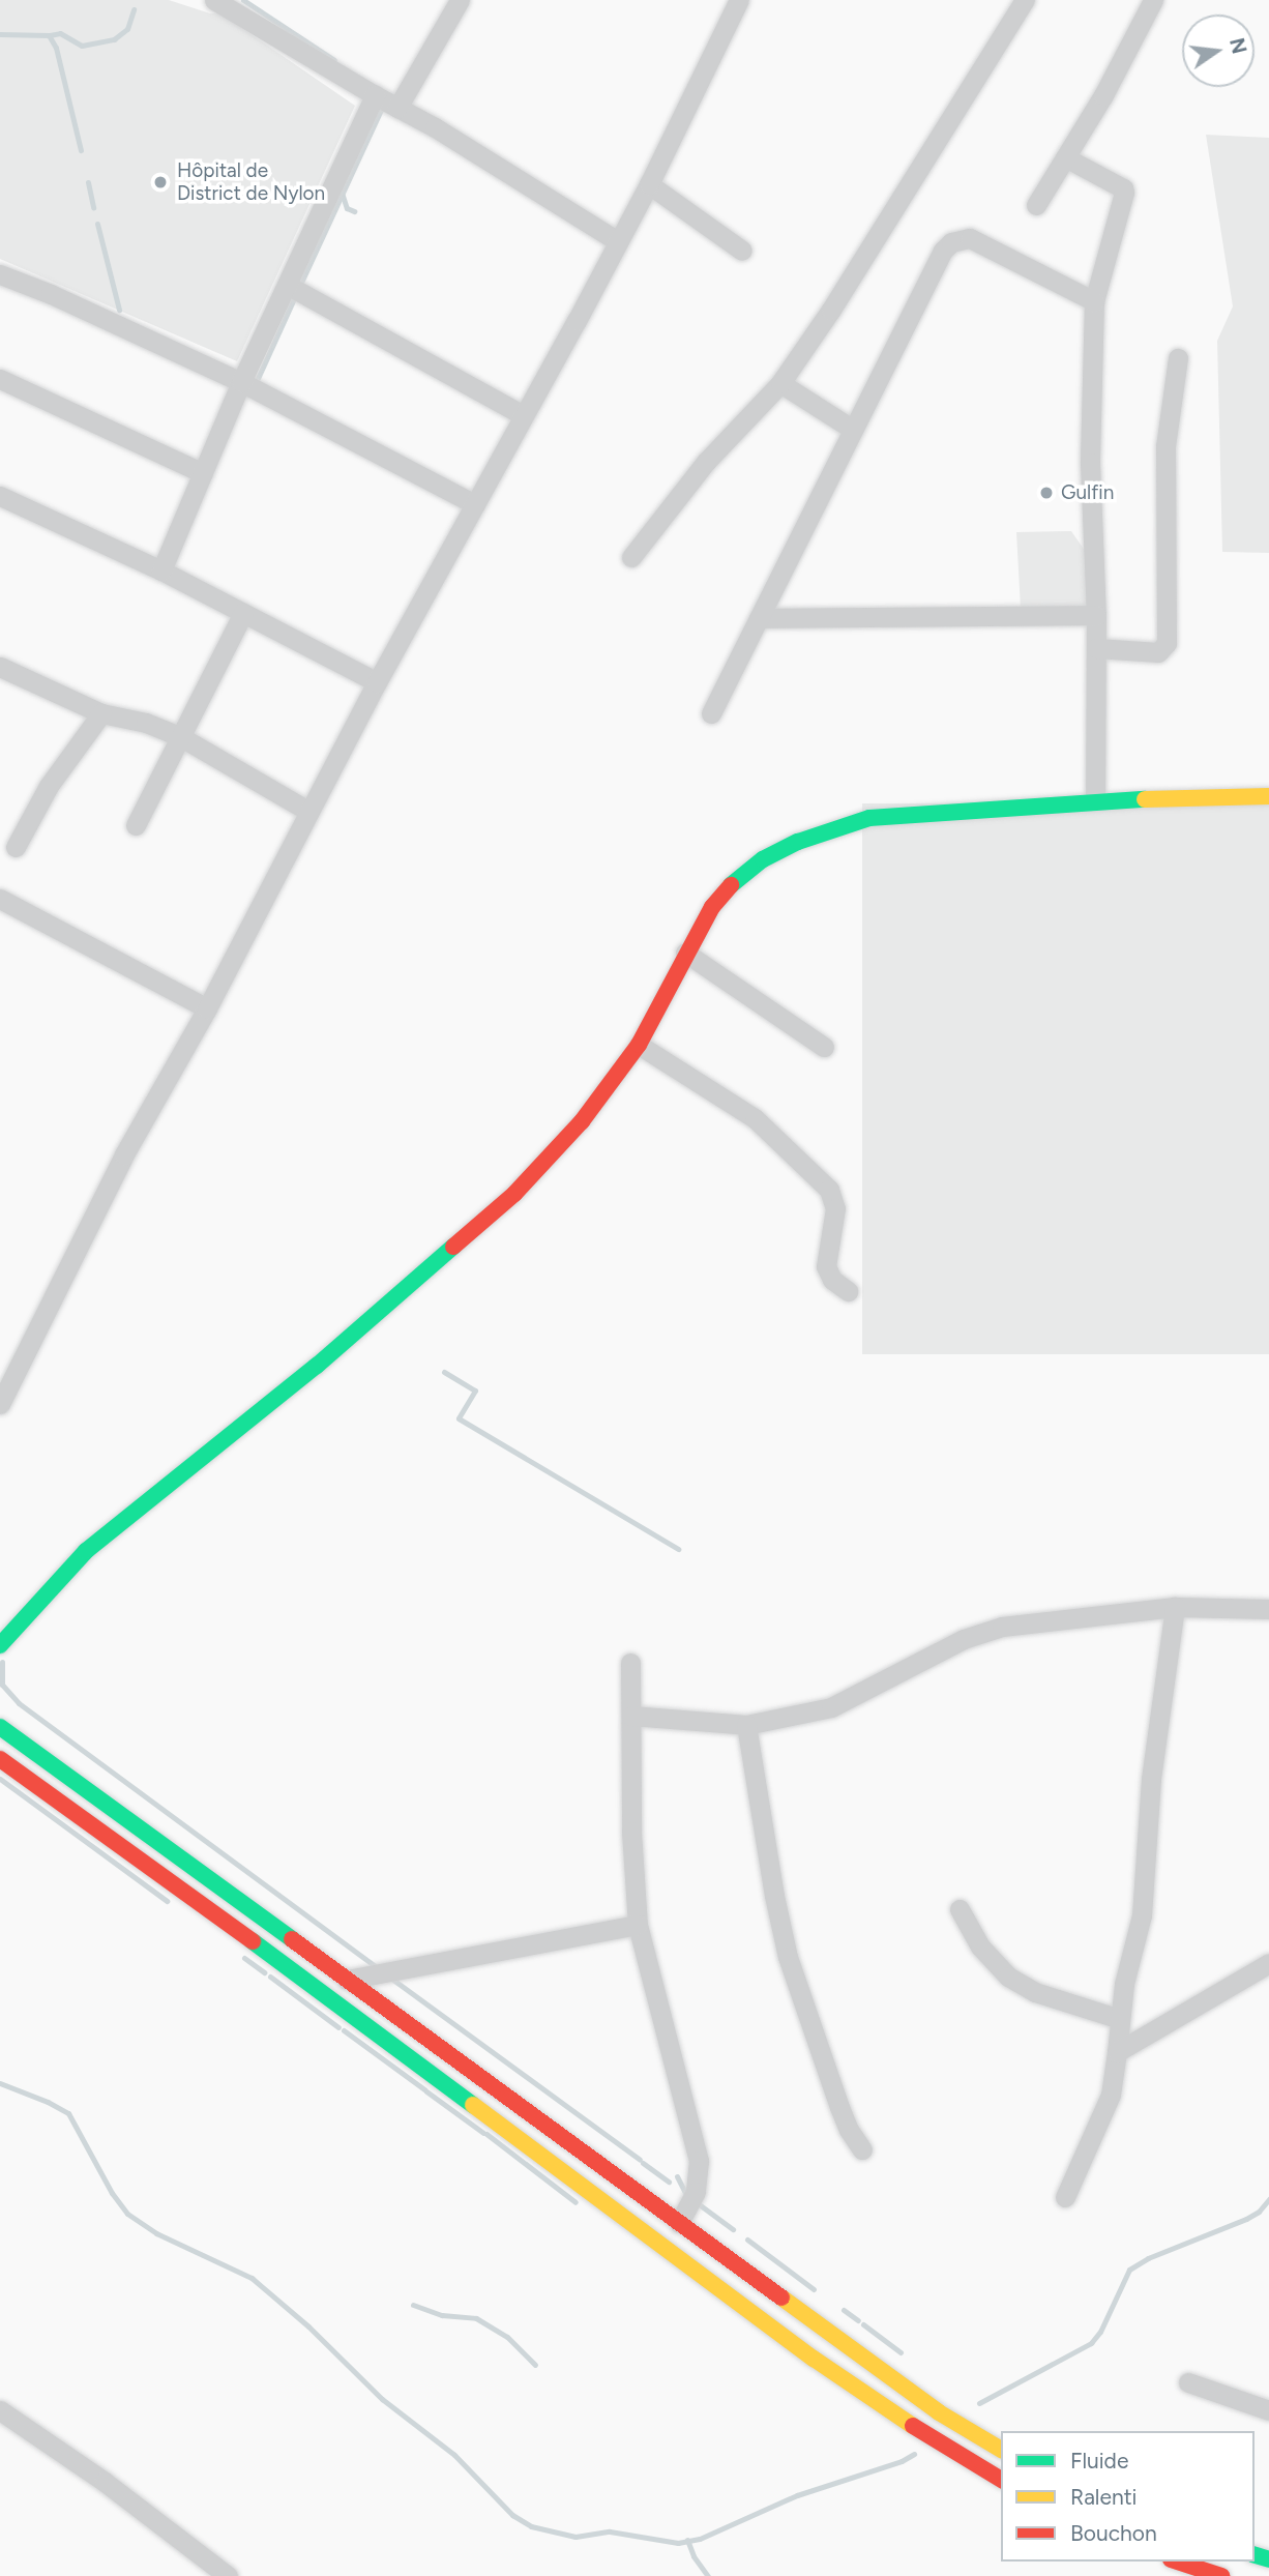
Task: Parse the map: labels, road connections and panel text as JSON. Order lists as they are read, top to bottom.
{
  "places": ["Hôpital de District de Nylon", "Gulfin"],
  "legend": ["Fluide", "Ralenti", "Bouchon"],
  "north": "right"
}
